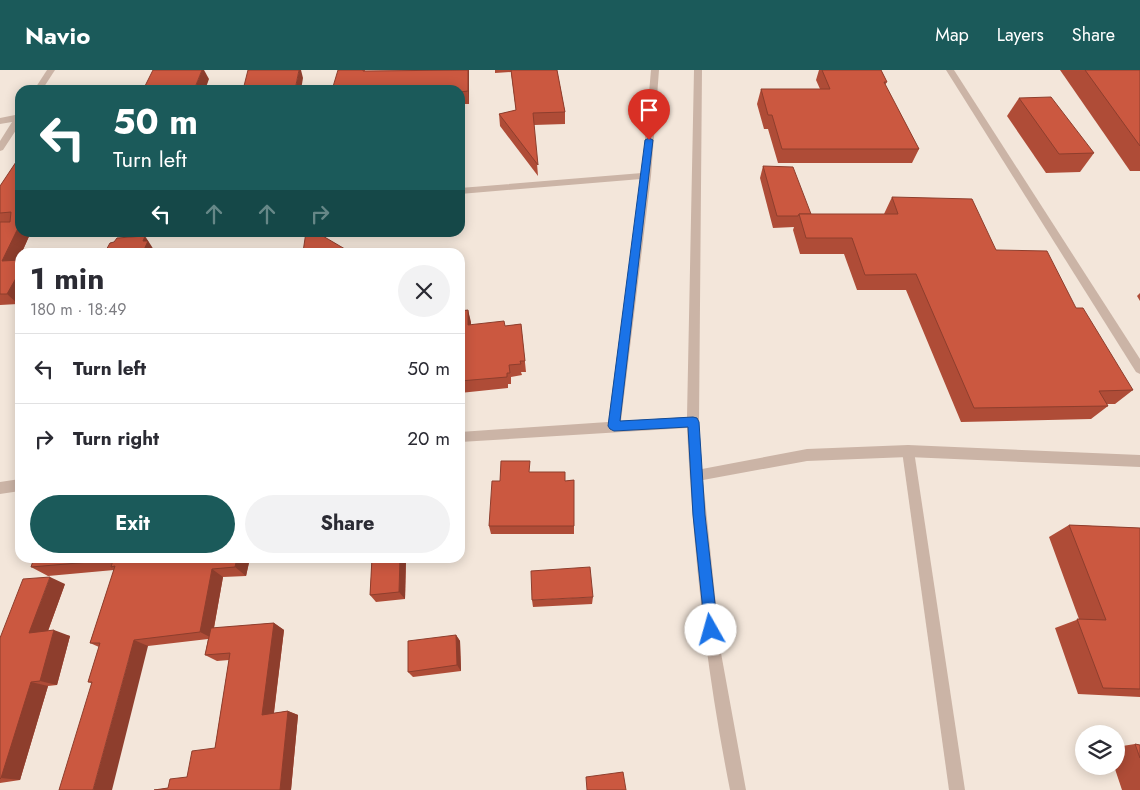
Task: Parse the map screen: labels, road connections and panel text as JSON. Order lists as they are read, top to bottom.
{
  "page": {
    "header": "Navio",
    "nav": ["Map", "Layers", "Share"],
    "turn": ["50 m", "Turn left"],
    "heading": ["1 min", "180 m · 18:49"],
    "list": [
      {
        "name": "Turn left",
        "value": "50 m"
      },
      {
        "name": "Turn right",
        "value": "20 m"
      }
    ],
    "buttons": ["Exit", "Share"]
  }
}
